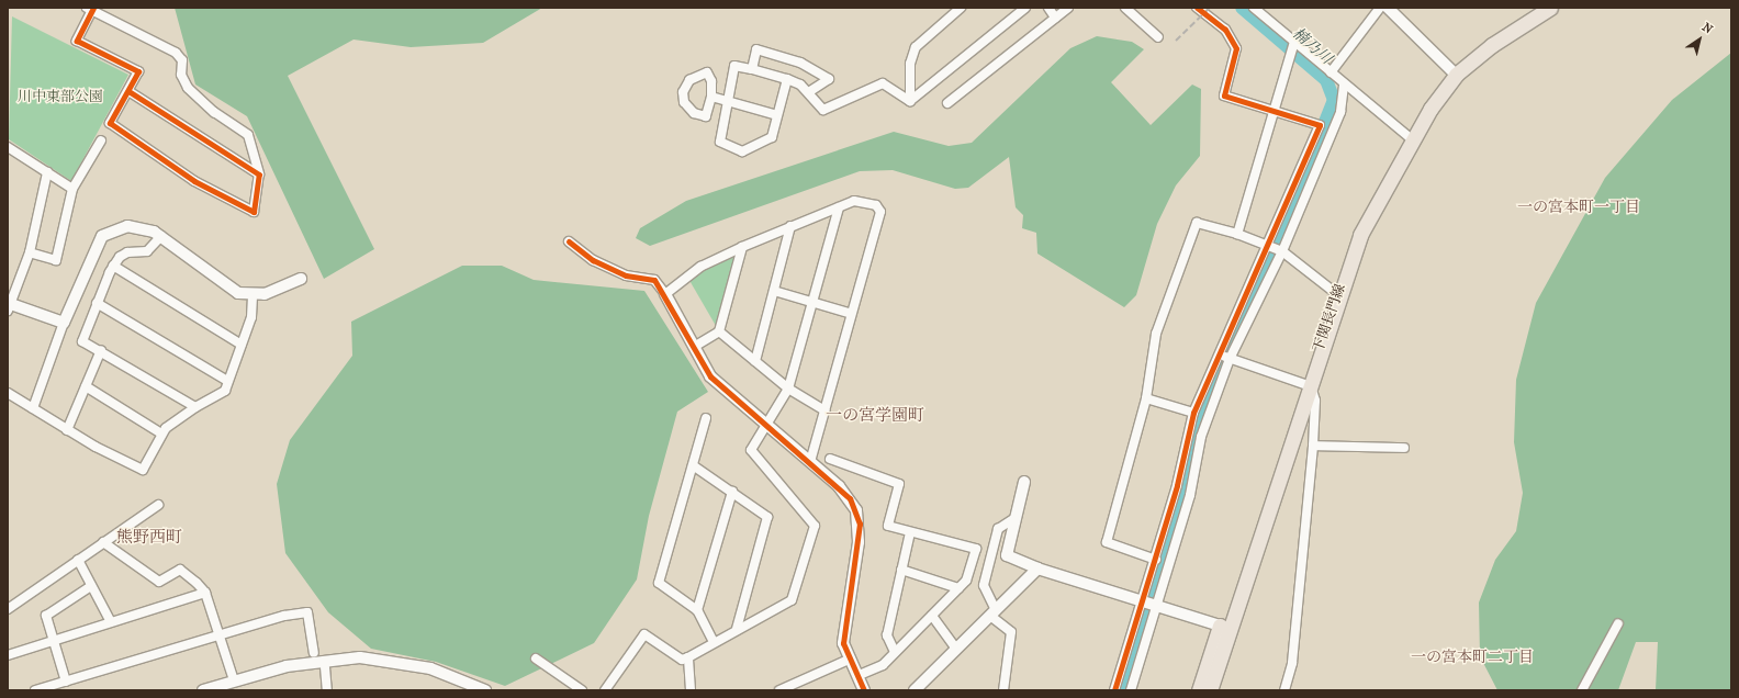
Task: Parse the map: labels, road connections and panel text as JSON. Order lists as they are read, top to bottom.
{
  "streets": {
    "main road": ["下関長門線"]
  },
  "districts": [
    "一の宮本町一丁目",
    "一の宮学園町",
    "熊野西町",
    "一の宮本町二丁目"
  ],
  "water": ["楠乃川"],
  "parks": ["川中東部公園"],
  "north": "top right"
}
